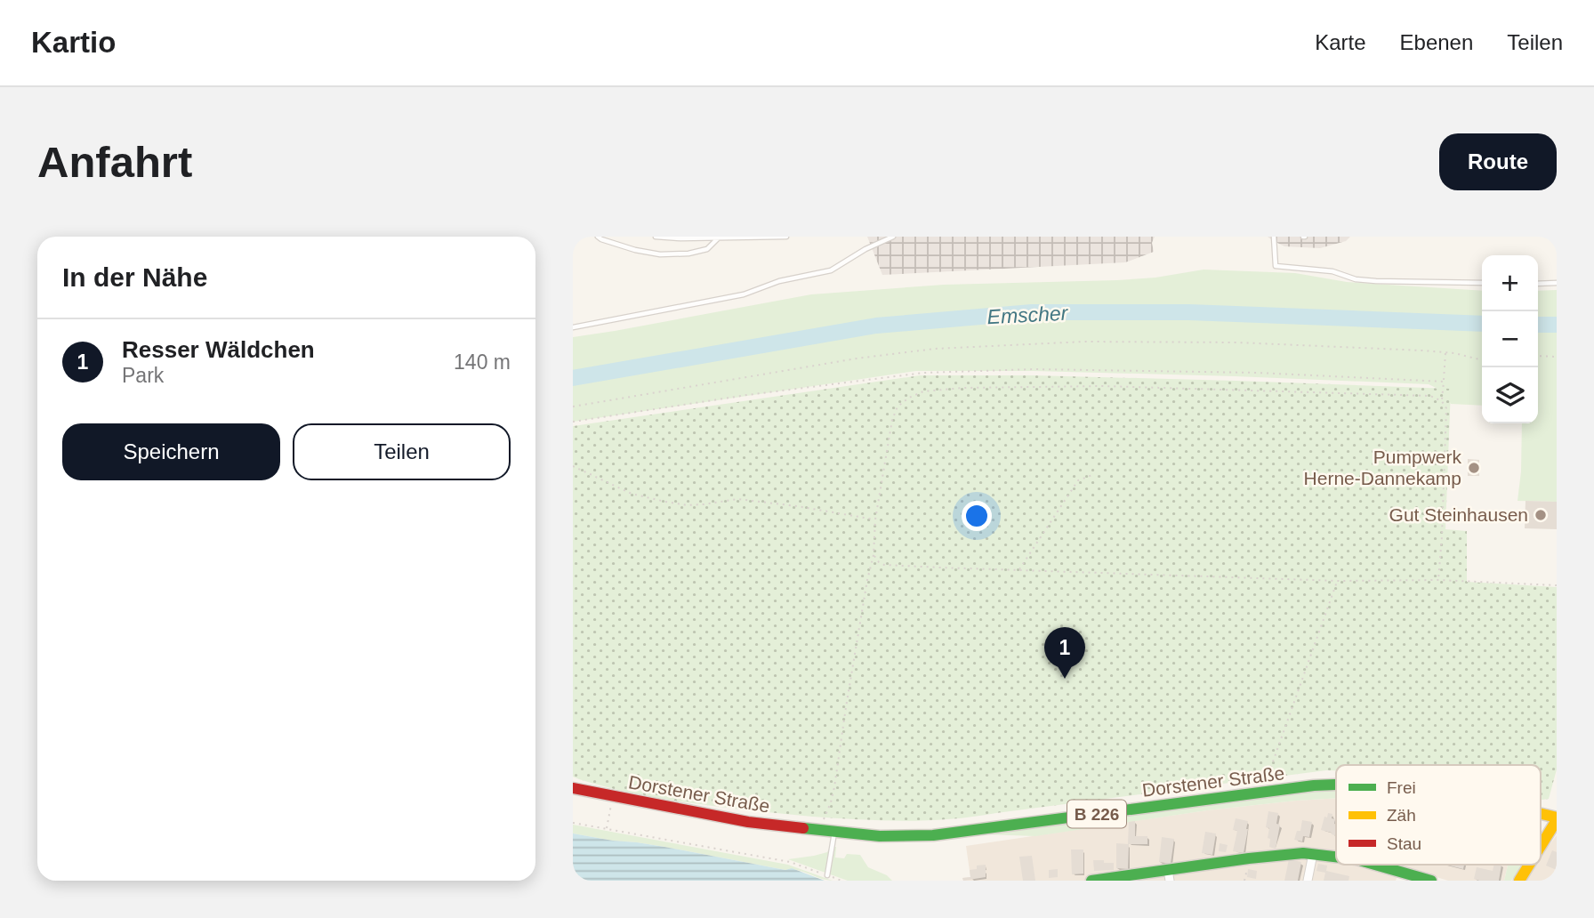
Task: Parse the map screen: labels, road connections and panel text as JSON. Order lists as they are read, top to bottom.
{
  "streets": {
    "main road": ["Dorstener Straße", "B 226"]
  },
  "crossings": [
    ["Dorstener Straße", "B 226"]
  ],
  "water": ["Emscher"],
  "places": ["Pumpwerk Herne-Dannekamp", "Gut Steinhausen"],
  "legend": ["Frei", "Zäh", "Stau"],
  "page": {
    "header": "Kartio",
    "nav": ["Karte", "Ebenen", "Teilen"],
    "buttons": [
      "Route",
      ["Speichern", "Teilen"]
    ],
    "title": "Anfahrt",
    "heading": "In der Nähe",
    "map_buttons": ["+", "−"],
    "list": [
      {
        "mark": "1",
        "name": "Resser Wäldchen",
        "note": "Park",
        "value": "140 m"
      }
    ],
    "pins": "1"
  }
}
